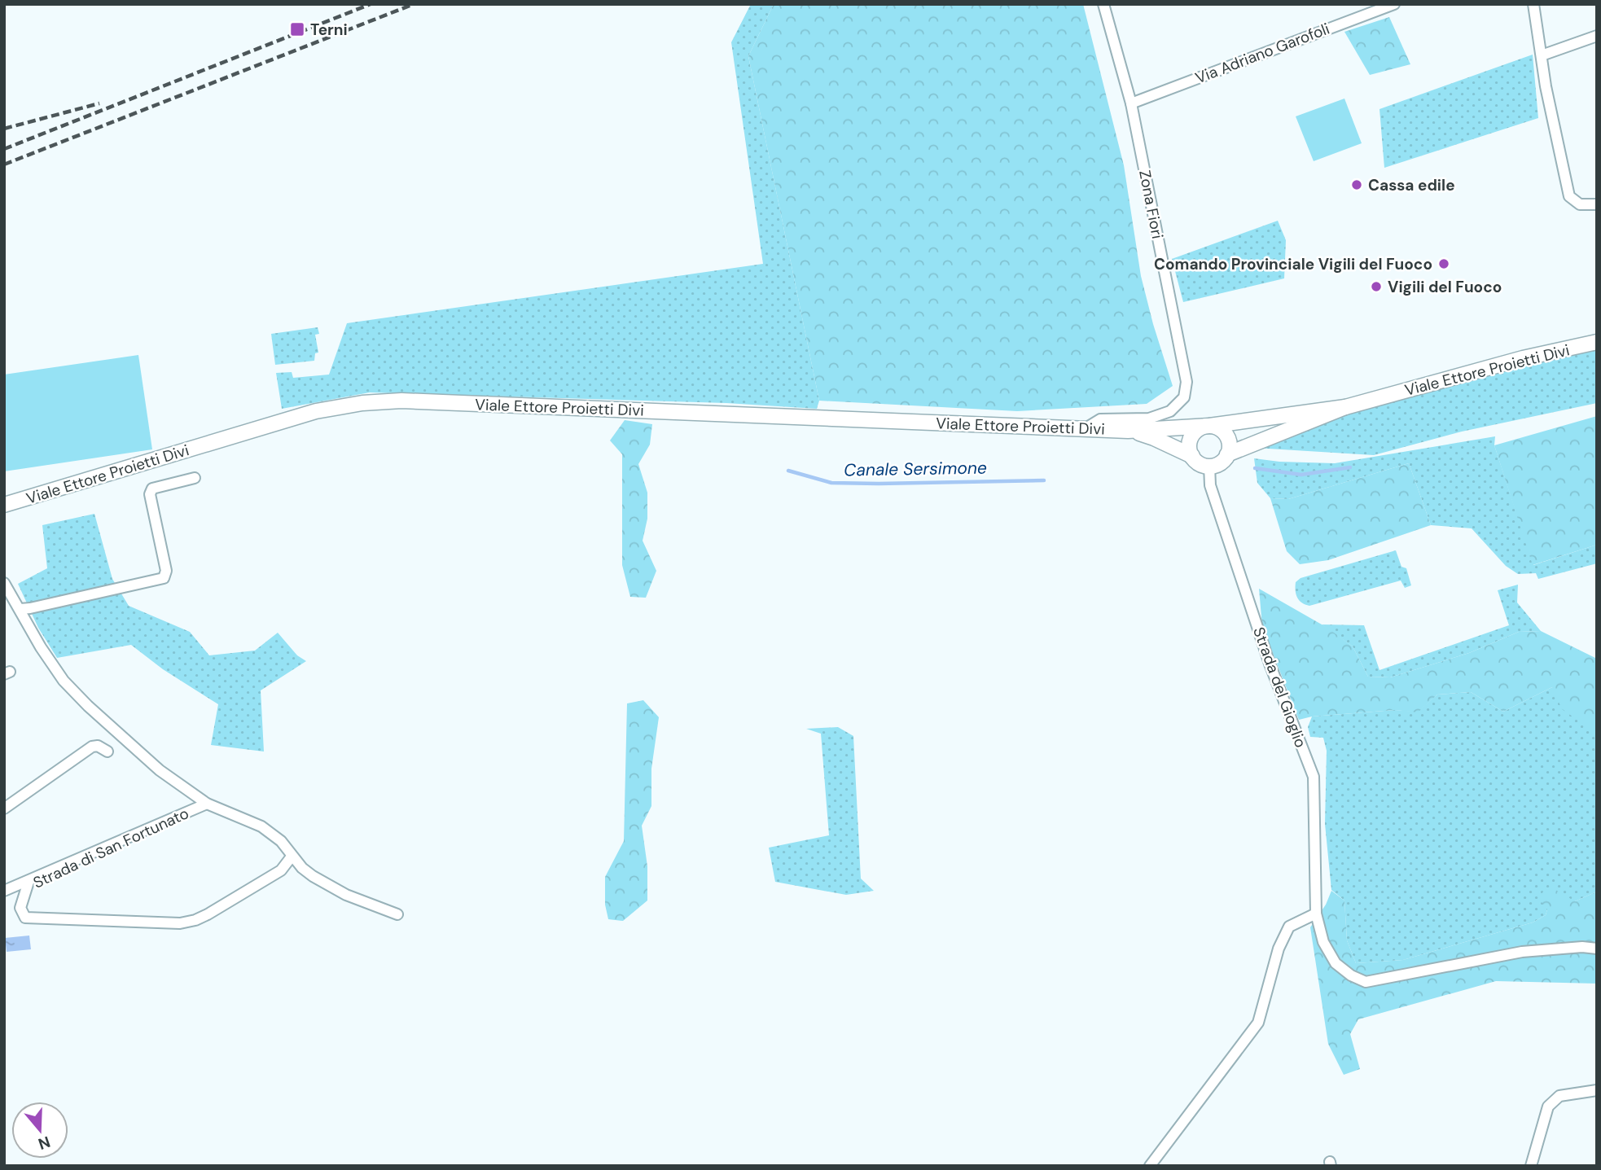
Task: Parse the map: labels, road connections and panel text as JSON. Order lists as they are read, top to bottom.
{
  "streets": {
    "main road": ["Viale Ettore Proietti Divi"],
    "street": [
      "Via Adriano Garofoli",
      "Zona Fiori",
      "Strada del Gioglio",
      "Strada di San Fortunato"
    ]
  },
  "crossings": [
    ["Via Adriano Garofoli", "Zona Fiori"],
    ["Zona Fiori", "Viale Ettore Proietti Divi"],
    ["Viale Ettore Proietti Divi", "Strada del Gioglio"]
  ],
  "water": ["Canale Sersimone"],
  "places": {
    "transit": ["Terni"],
    "other": ["Cassa edile", "Comando Provinciale Vigili del Fuoco", "Vigili del Fuoco"]
  },
  "north": "bottom"
}
